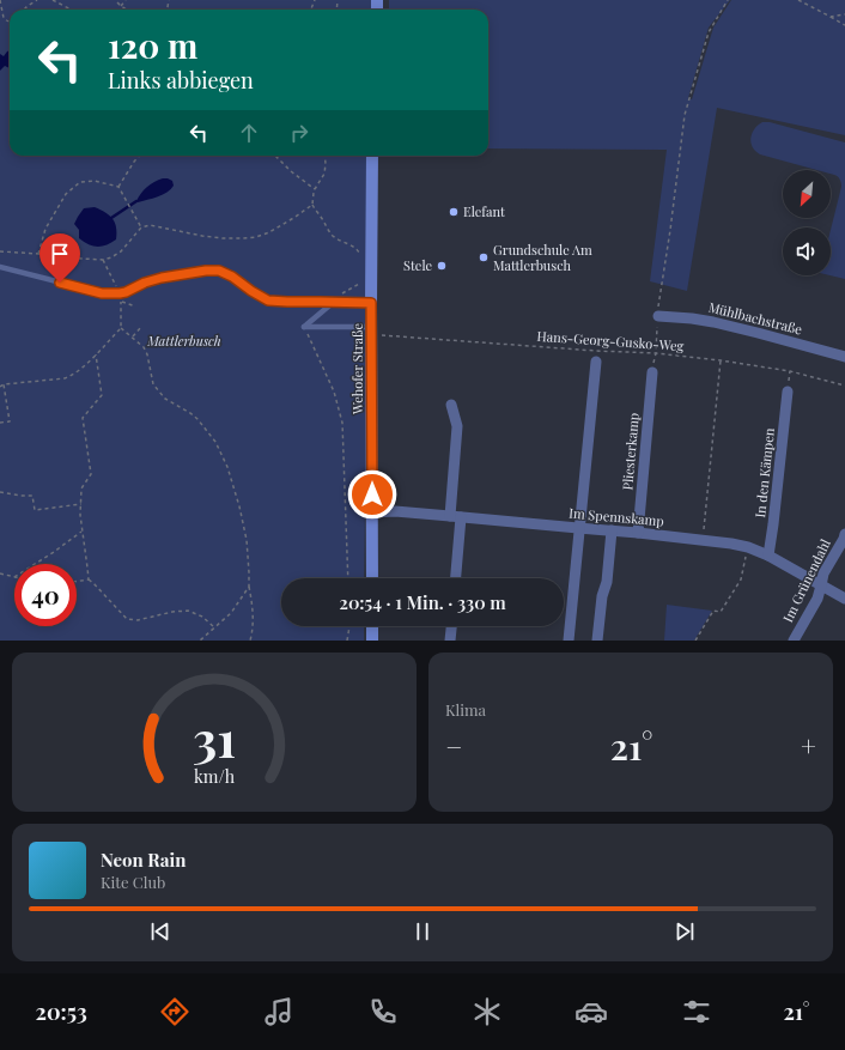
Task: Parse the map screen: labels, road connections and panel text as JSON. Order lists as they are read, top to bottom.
{
  "streets": {
    "street": [
      "Mühlbachstraße",
      "Wehofer Straße",
      "Pliesterkamp",
      "In den Kämpen",
      "Im Spennskamp",
      "Im Grünendahl"
    ],
    "path": ["Hans-Georg-Gusko-Weg"]
  },
  "crossings": [
    ["Hans-Georg-Gusko-Weg", "Wehofer Straße"],
    ["Wehofer Straße", "Im Spennskamp"],
    ["Pliesterkamp", "Im Spennskamp"],
    ["In den Kämpen", "Im Spennskamp"],
    ["Im Spennskamp", "Im Grünendahl"]
  ],
  "parks": ["Mattlerbusch"],
  "places": ["Elefant", "Grundschule Am Mattlerbusch", "Stele"],
  "north": "bottom left",
  "page": {
    "turn": ["120 m", "Links abbiegen"],
    "limit": "40",
    "trip": "20:54 · 1 Min. · 330 m",
    "tile": "Klima",
    "heat": ["−", "21°", "+"],
    "song": ["Neon Rain", "Kite Club"],
    "tabs": ["20:53", "21°"],
    "gauge": ["31", "km/h"]
  }
}
